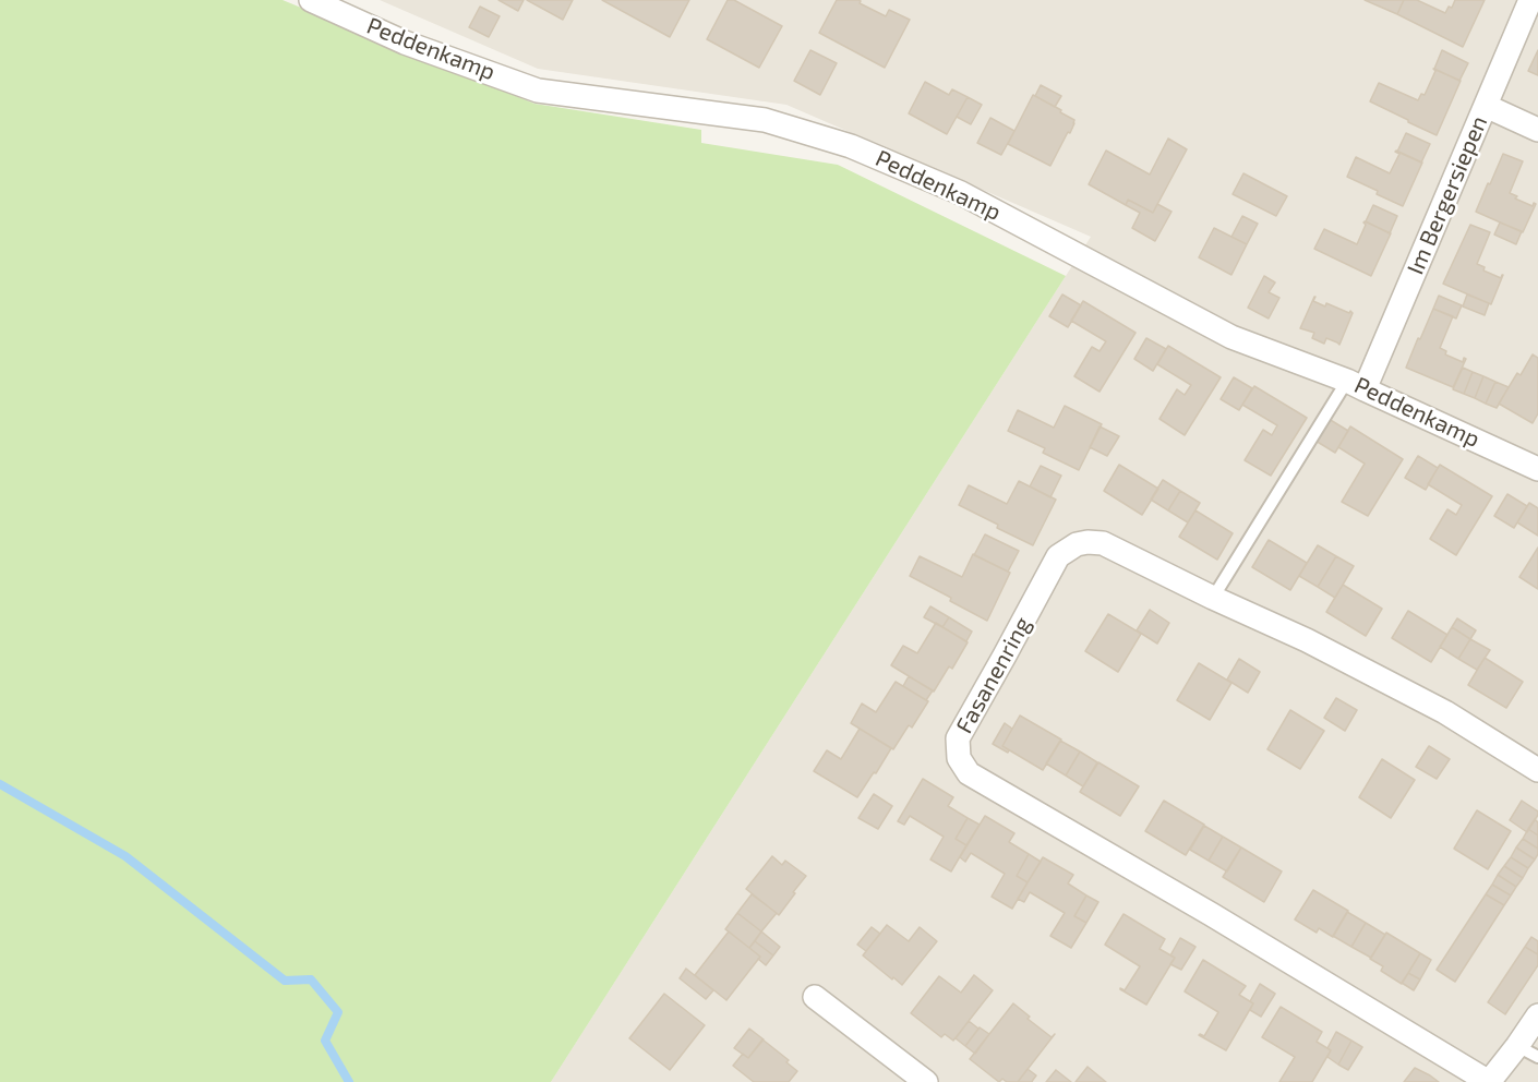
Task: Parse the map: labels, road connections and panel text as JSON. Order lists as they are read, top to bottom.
{
  "streets": {
    "street": ["Peddenkamp", "Im Bergersiepen", "Fasanenring"]
  },
  "crossings": [
    ["Peddenkamp", "Im Bergersiepen"]
  ]
}
